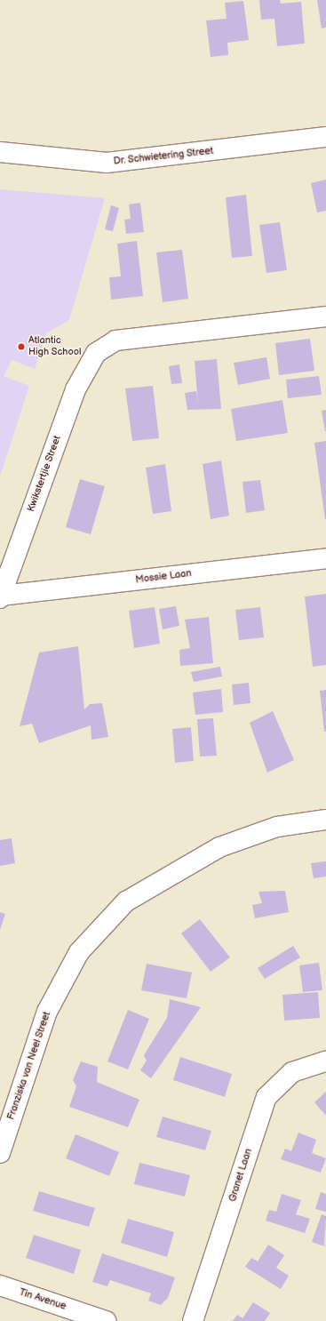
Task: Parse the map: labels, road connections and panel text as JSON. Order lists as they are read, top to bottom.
{
  "streets": {
    "street": [
      "Dr. Schwietering Street",
      "Kwikstertjie Street",
      "Mossie Laan",
      "Franziska van Neel Street",
      "Granet Laan",
      "Tin Avenue"
    ]
  },
  "crossings": [
    ["Kwikstertjie Street", "Mossie Laan"]
  ],
  "places": ["Atlantic High School"]
}
